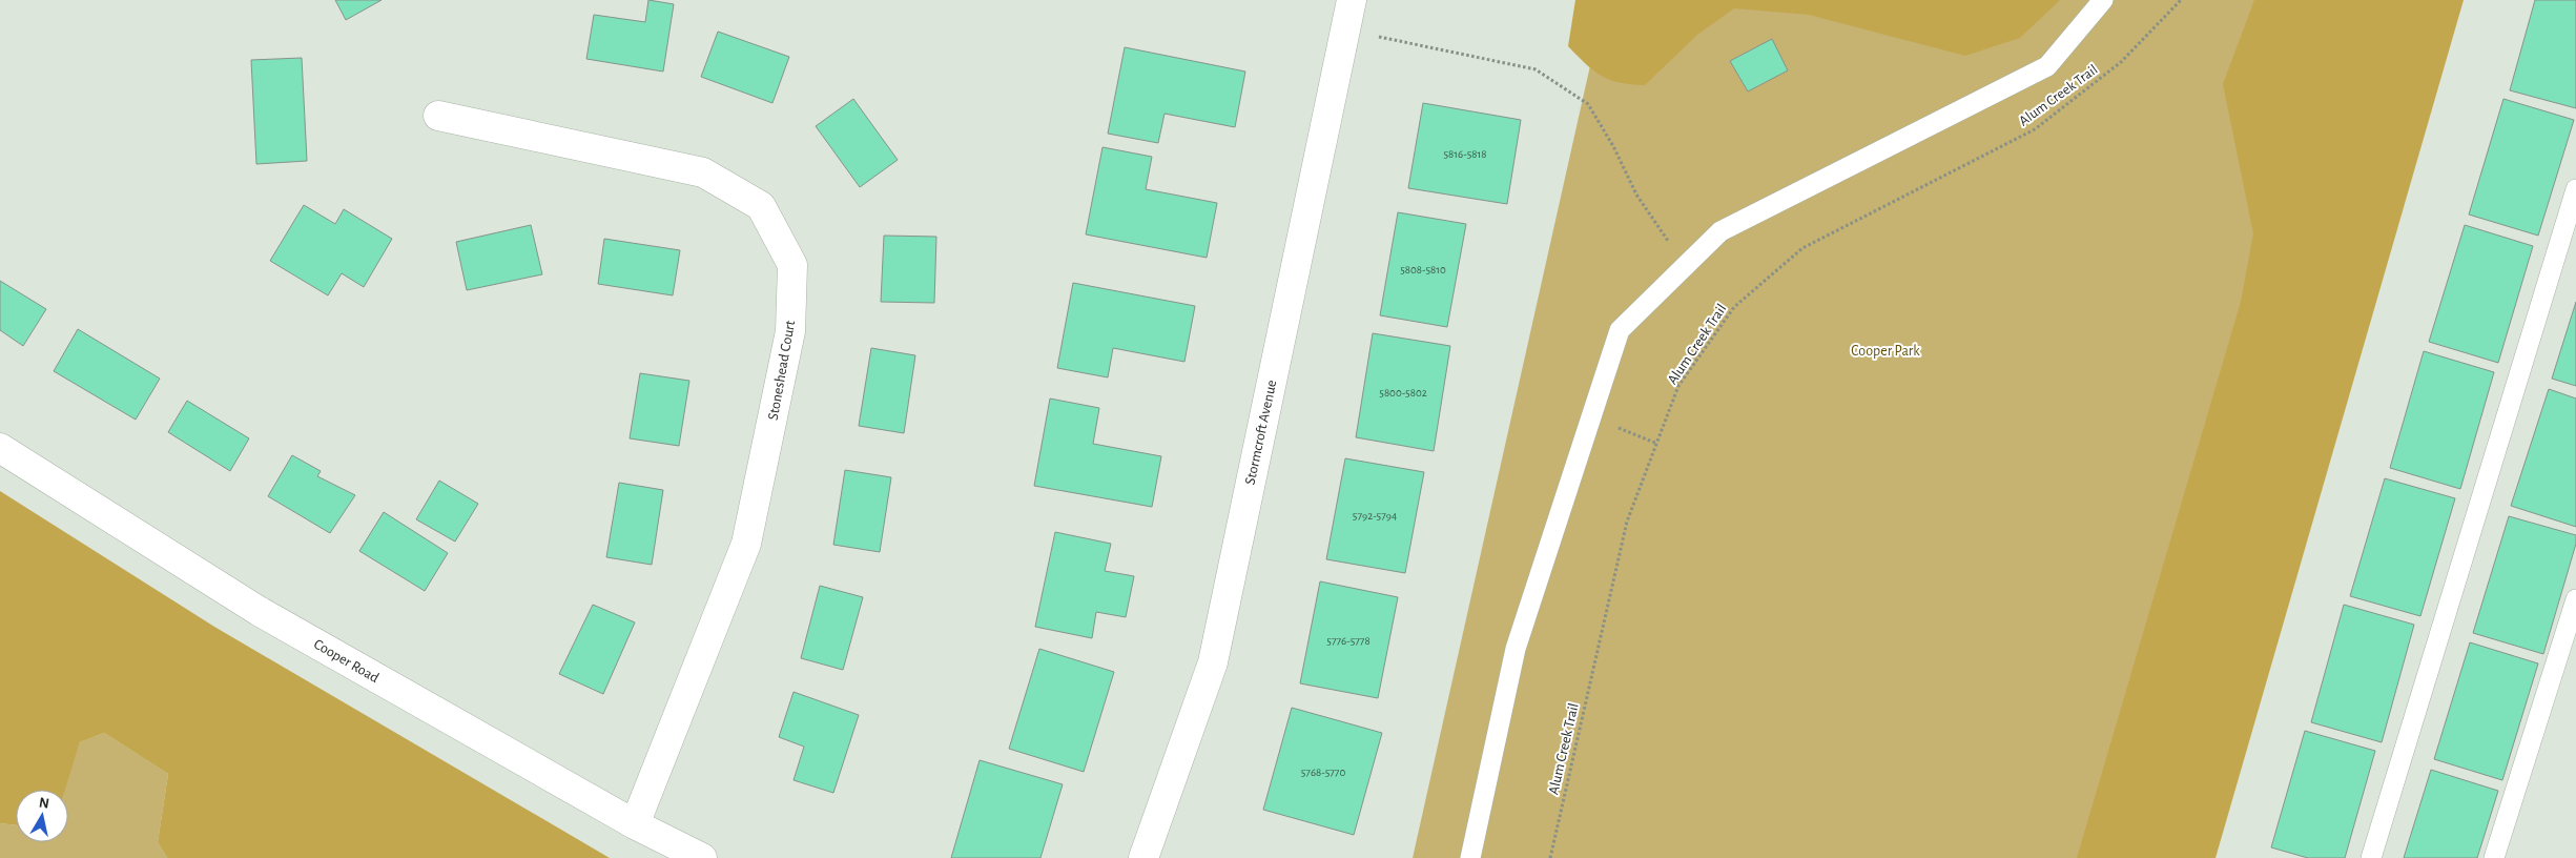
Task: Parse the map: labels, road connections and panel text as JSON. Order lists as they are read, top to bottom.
{
  "streets": {
    "street": ["Stoneshead Court", "Stormcroft Avenue", "Cooper Road"],
    "path": ["Alum Creek Trail"]
  },
  "crossings": [
    ["Stoneshead Court", "Cooper Road"]
  ],
  "parks": ["Cooper Park"],
  "house_numbers": [
    "5816-5818",
    "5808-5810",
    "5800-5802",
    "5792-5794",
    "5776-5778",
    "5768-5770"
  ],
  "north": "top"
}
